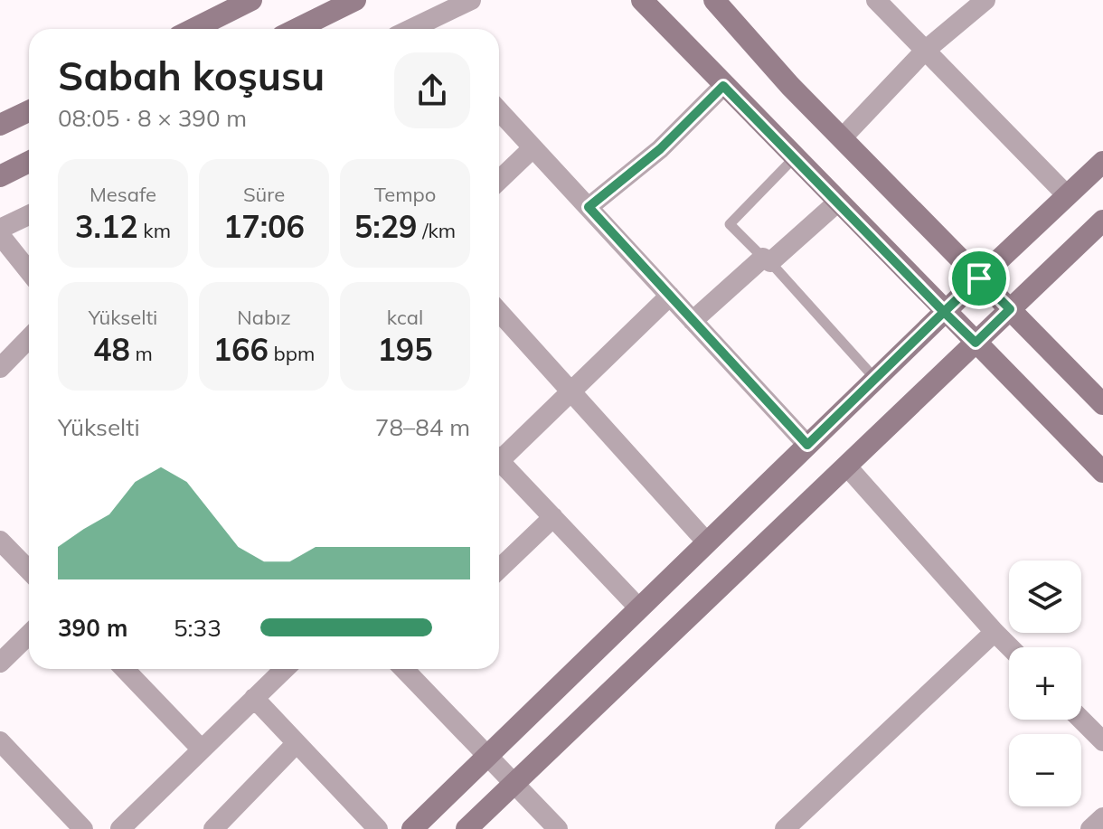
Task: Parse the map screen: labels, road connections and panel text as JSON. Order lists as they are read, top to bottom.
{
  "page": {
    "heading": ["Sabah koşusu", "08:05 · 8 × 390 m"],
    "stats": [
      ["Mesafe", "3.12 km"],
      ["Süre", "17:06"],
      ["Tempo", "5:29 /km"],
      ["Yükselti", "48 m"],
      ["Nabız", "166 bpm"],
      ["kcal", "195"]
    ],
    "chart": ["Yükselti", "78–84 m"],
    "map_buttons": ["+", "−"],
    "list": [
      {
        "name": "390 m",
        "note": "5:33"
      }
    ]
  }
}
